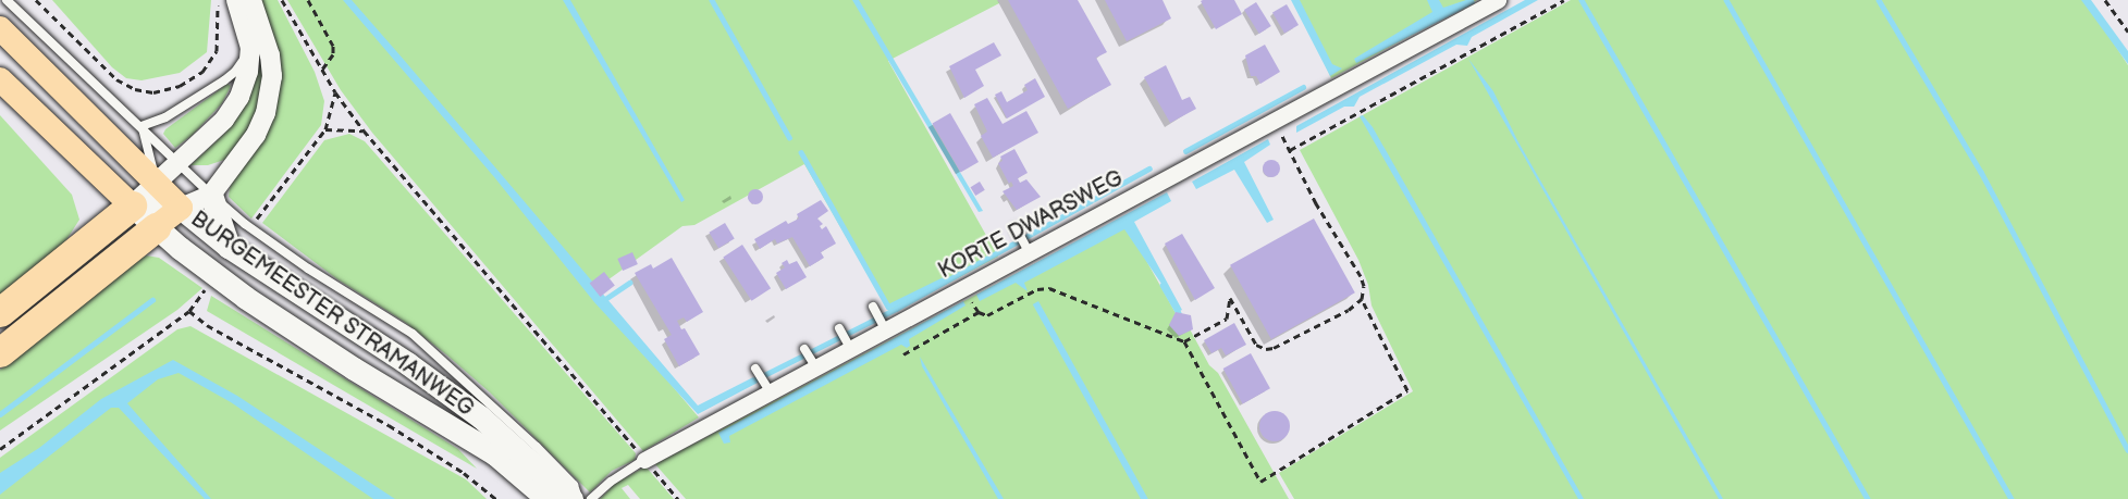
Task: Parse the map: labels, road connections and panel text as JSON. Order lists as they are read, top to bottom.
{
  "streets": {
    "main road": ["BURGEMEESTER STRAMANWEG"],
    "street": ["KORTE DWARSWEG"]
  }
}
